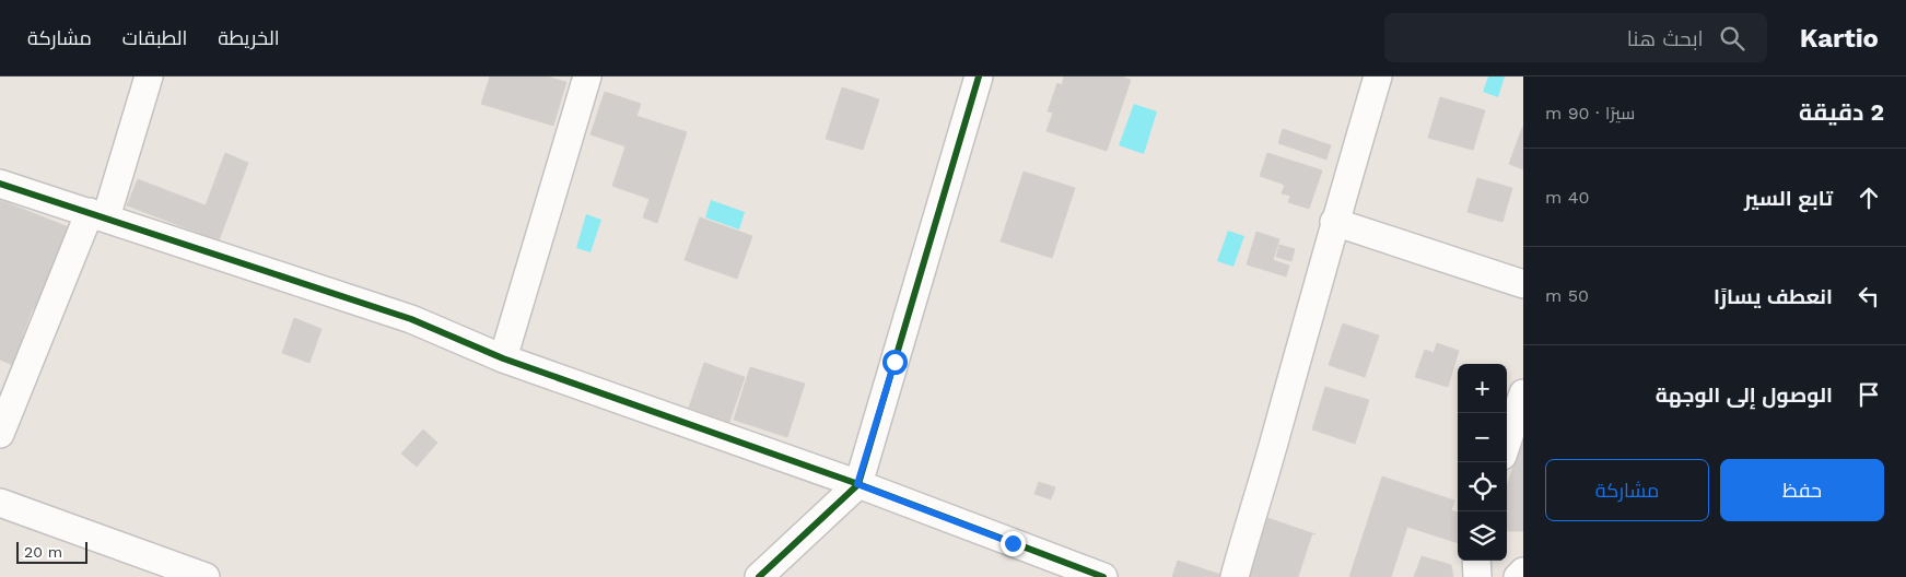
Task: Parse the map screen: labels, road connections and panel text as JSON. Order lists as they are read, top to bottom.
{
  "scale_bar": "20 m",
  "page": {
    "header": "Kartio",
    "search": "ابحث هنا",
    "nav": ["الخريطة", "الطبقات", "مشاركة"],
    "heading": ["2 دقيقة", "سيرًا · 90 m"],
    "list": [
      ["تابع السير", "40 m"],
      ["انعطف يسارًا", "50 m"],
      "الوصول إلى الوجهة"
    ],
    "map_buttons": ["+", "−"],
    "buttons": ["حفظ", "مشاركة"],
    "scale": "20 m"
  }
}
